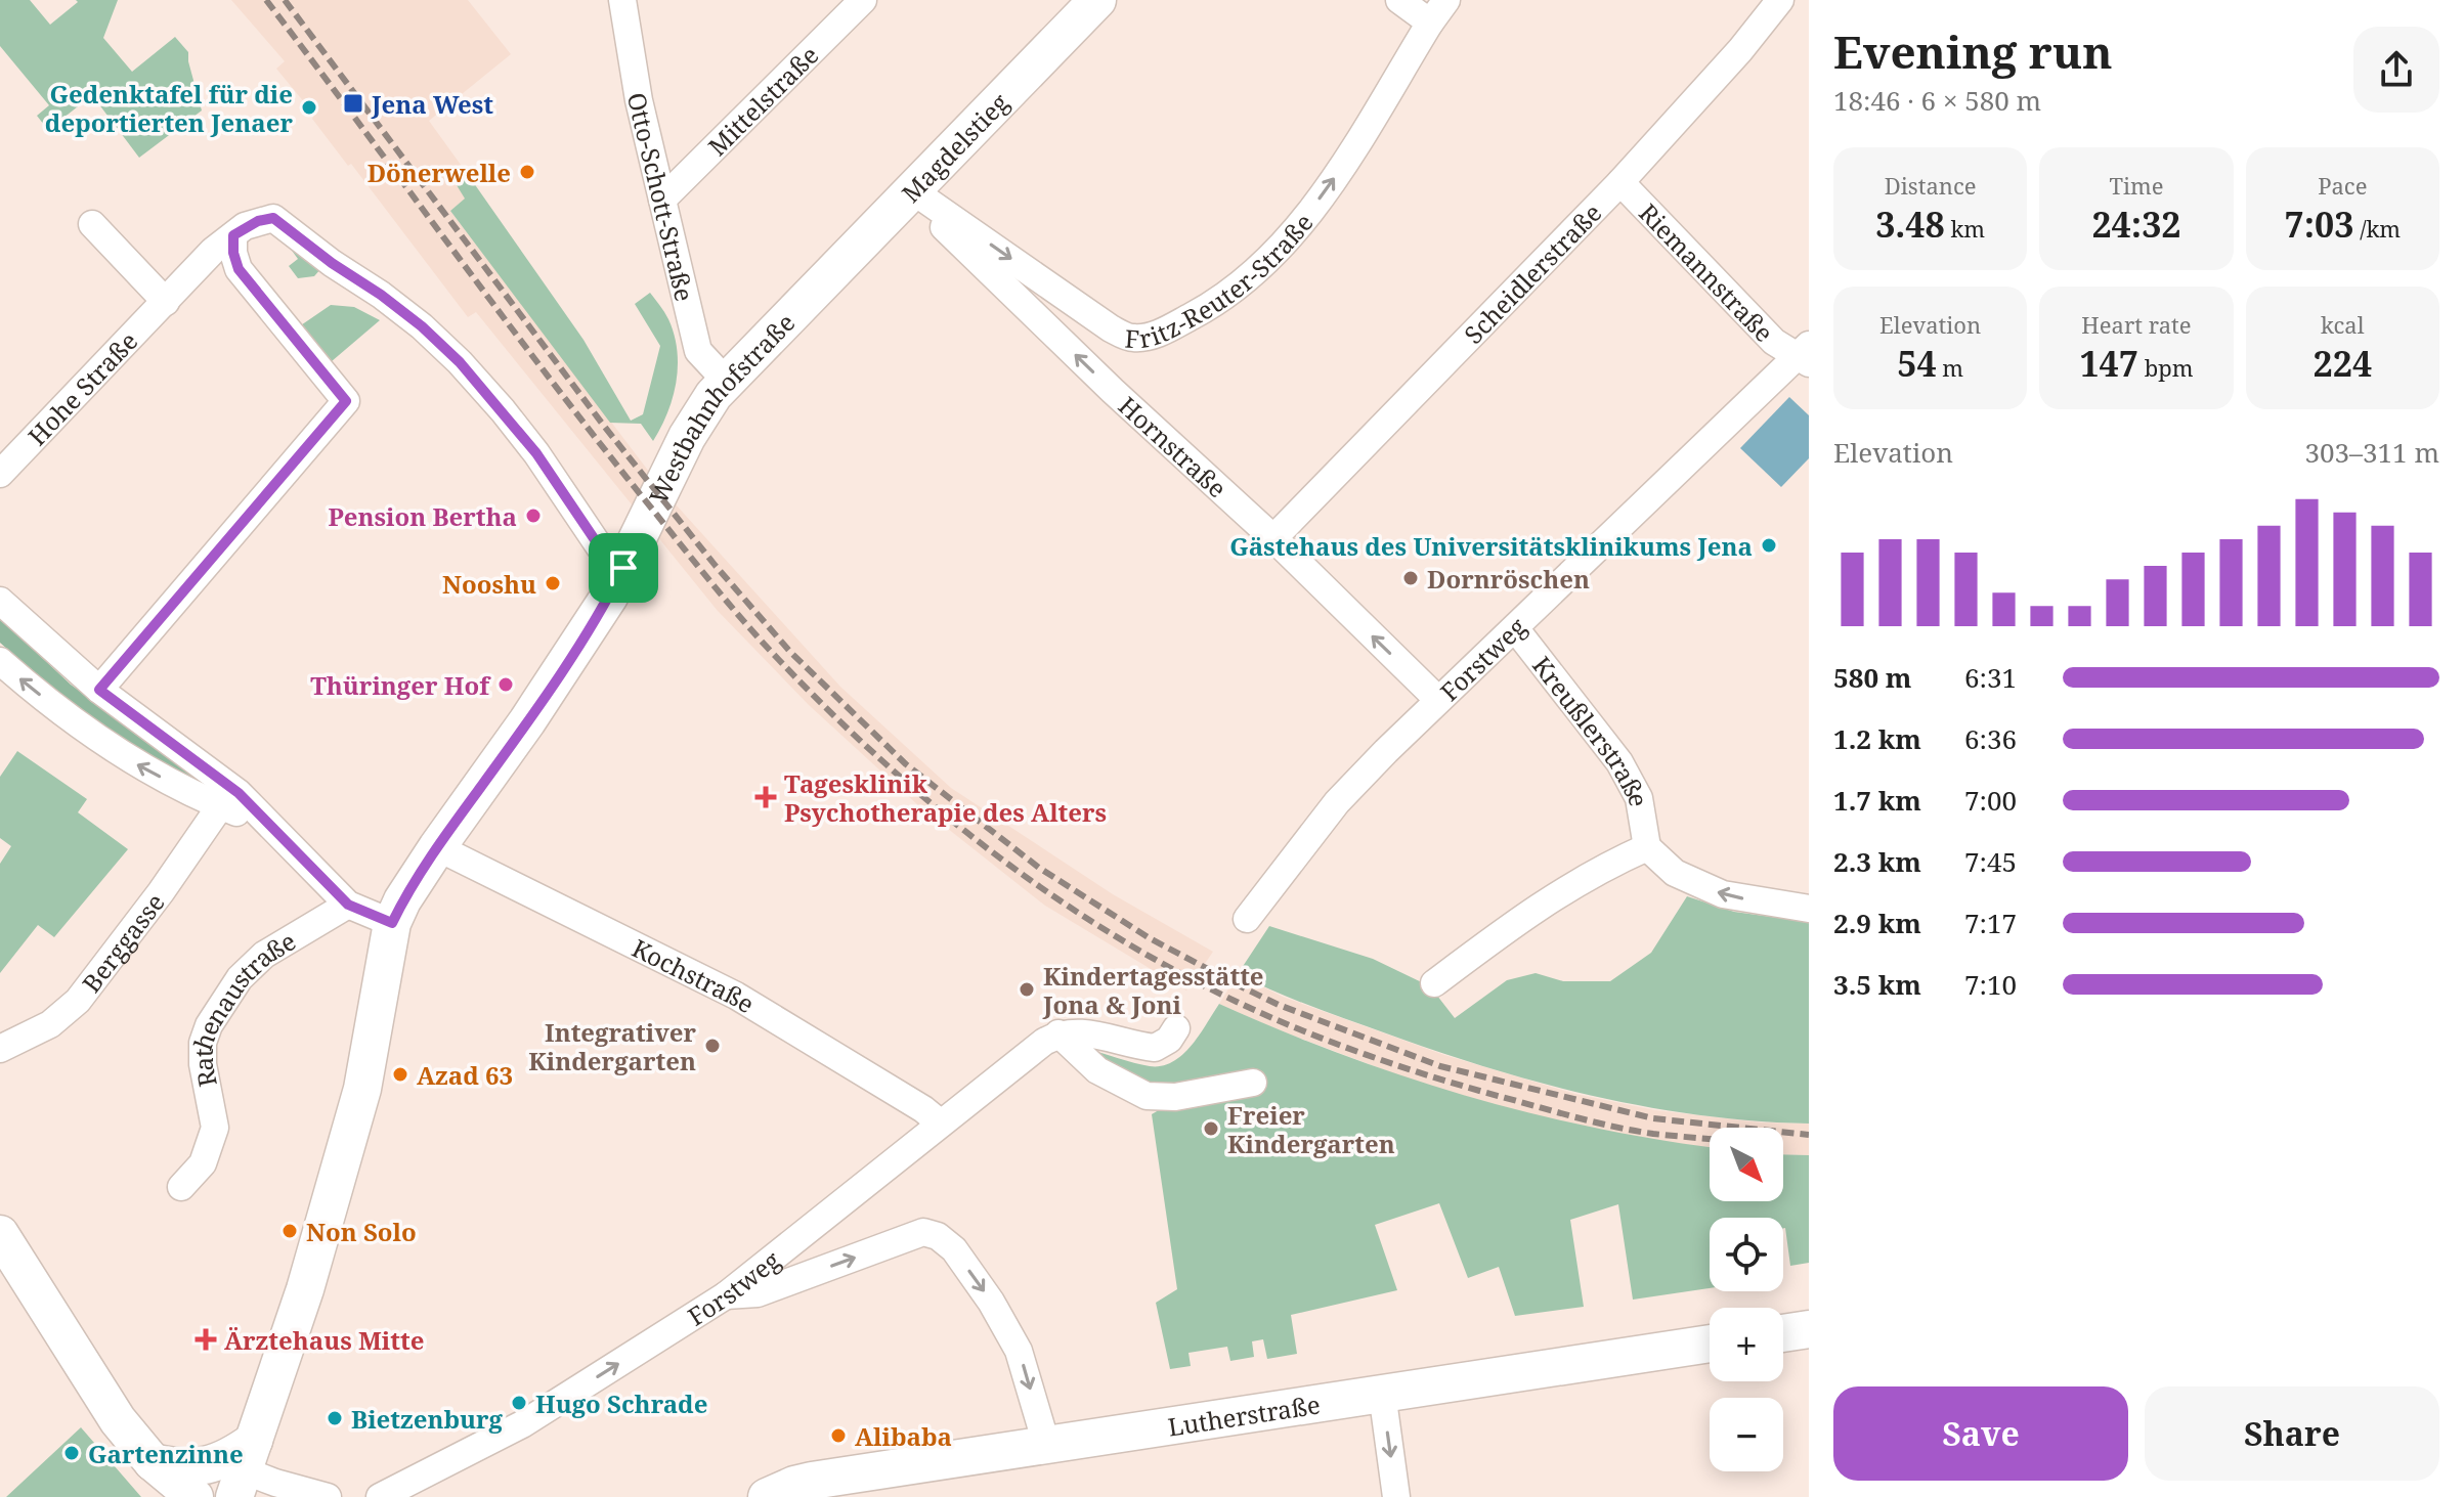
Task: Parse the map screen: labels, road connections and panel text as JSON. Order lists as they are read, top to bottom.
{
  "streets": {
    "main road": ["Magdelstieg", "Westbahnhofstraße", "Lutherstraße"],
    "street": [
      "Mittelstraße",
      "Otto-Schott-Straße",
      "Fritz-Reuter-Straße",
      "Riemannstraße",
      "Scheidlerstraße",
      "Hohe Straße",
      "Hornstraße",
      "Forstweg",
      "Kreußlerstraße",
      "Berggasse",
      "Kochstraße",
      "Rathenaustraße"
    ]
  },
  "crossings": [
    ["Mittelstraße", "Otto-Schott-Straße"],
    ["Magdelstieg", "Fritz-Reuter-Straße"],
    ["Magdelstieg", "Westbahnhofstraße"],
    ["Magdelstieg", "Hornstraße"],
    ["Otto-Schott-Straße", "Westbahnhofstraße"],
    ["Fritz-Reuter-Straße", "Hornstraße"],
    ["Riemannstraße", "Scheidlerstraße"],
    ["Riemannstraße", "Forstweg"],
    ["Scheidlerstraße", "Hornstraße"],
    ["Hohe Straße", "Westbahnhofstraße"],
    ["Westbahnhofstraße", "Kochstraße"],
    ["Hornstraße", "Forstweg"],
    ["Forstweg", "Kreußlerstraße"],
    ["Forstweg", "Kochstraße"]
  ],
  "one_way": ["Hornstraße"],
  "places": {
    "transit": ["Jena West"],
    "other": [
      "Gedenktafel für die deportierten Jenaer",
      "Dönerwelle",
      "Pension Bertha",
      "Gästehaus des Universitätsklinikums Jena",
      "Dornröschen",
      "Nooshu",
      "Thüringer Hof",
      "Kindertagesstätte Jona & Joni",
      "Integrativer Kindergarten",
      "Azad 63",
      "Freier Kindergarten",
      "Non Solo",
      "Hugo Schrade",
      "Bietzenburg",
      "Alibaba",
      "Gartenzinne"
    ],
    "health": ["Tagesklinik Psychotherapie des Alters", "Ärztehaus Mitte"]
  },
  "north": "bottom right",
  "page": {
    "heading": ["Evening run", "18:46 · 6 × 580 m"],
    "stats": [
      ["Distance", "3.48 km"],
      ["Time", "24:32"],
      ["Pace", "7:03 /km"],
      ["Elevation", "54 m"],
      ["Heart rate", "147 bpm"],
      ["kcal", "224"]
    ],
    "chart": ["Elevation", "303–311 m"],
    "list": [
      {
        "name": "580 m",
        "note": "6:31"
      },
      {
        "name": "1.2 km",
        "note": "6:36"
      },
      {
        "name": "1.7 km",
        "note": "7:00"
      },
      {
        "name": "2.3 km",
        "note": "7:45"
      },
      {
        "name": "2.9 km",
        "note": "7:17"
      },
      {
        "name": "3.5 km",
        "note": "7:10"
      }
    ],
    "map_buttons": ["+", "−"],
    "buttons": ["Save", "Share"]
  }
}
